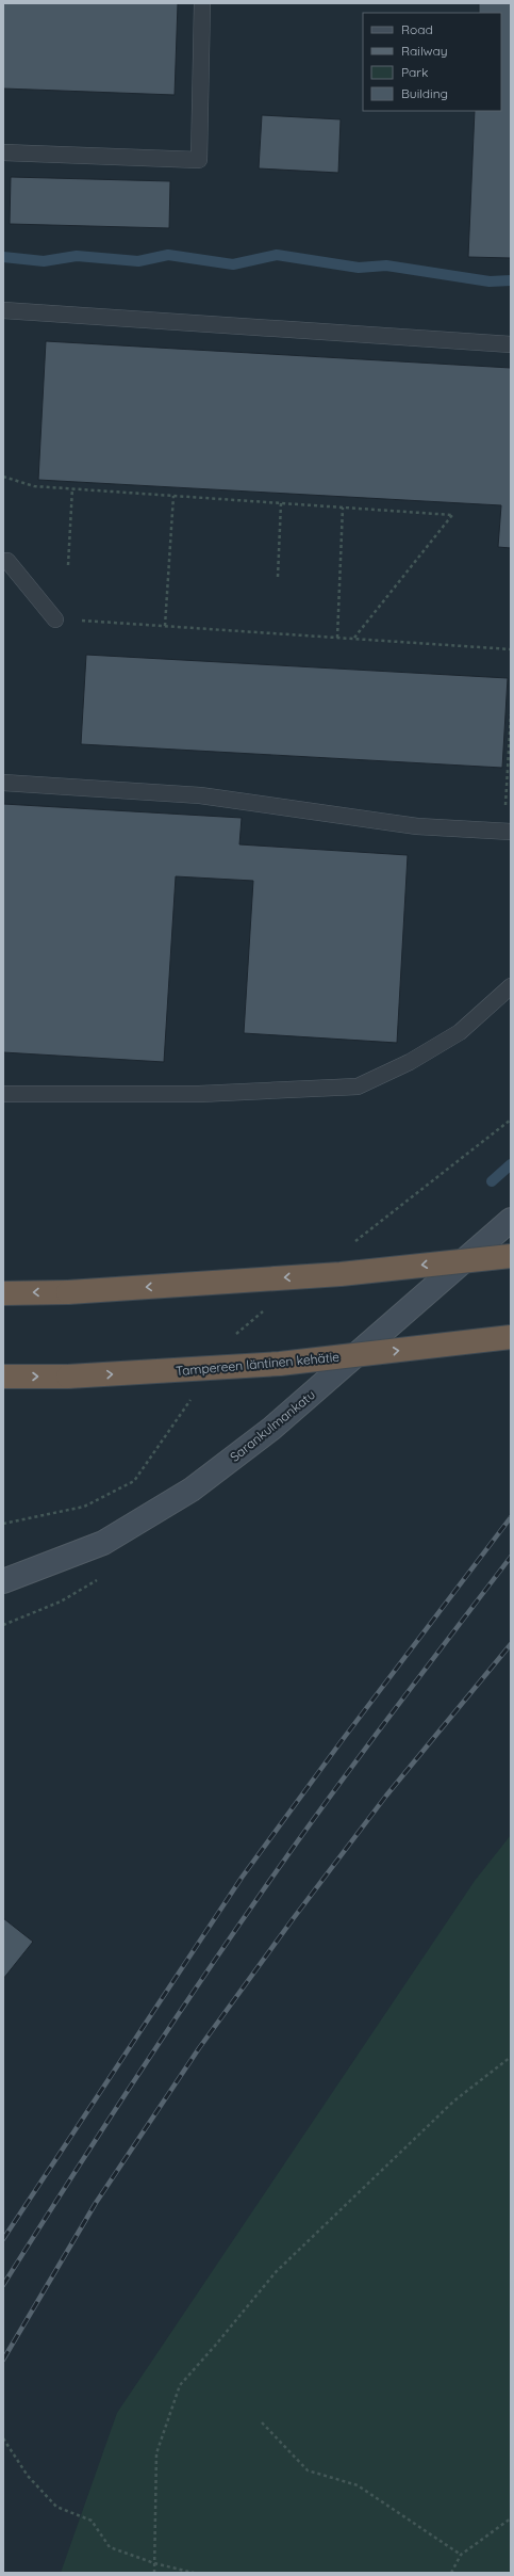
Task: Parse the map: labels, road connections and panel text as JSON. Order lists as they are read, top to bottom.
{
  "streets": {
    "highway": ["Tampereen läntinen kehätie"],
    "main road": ["Sarankulmankatu"]
  },
  "legend": [
    "Road",
    "Railway",
    "Park",
    "Building"
  ]
}
